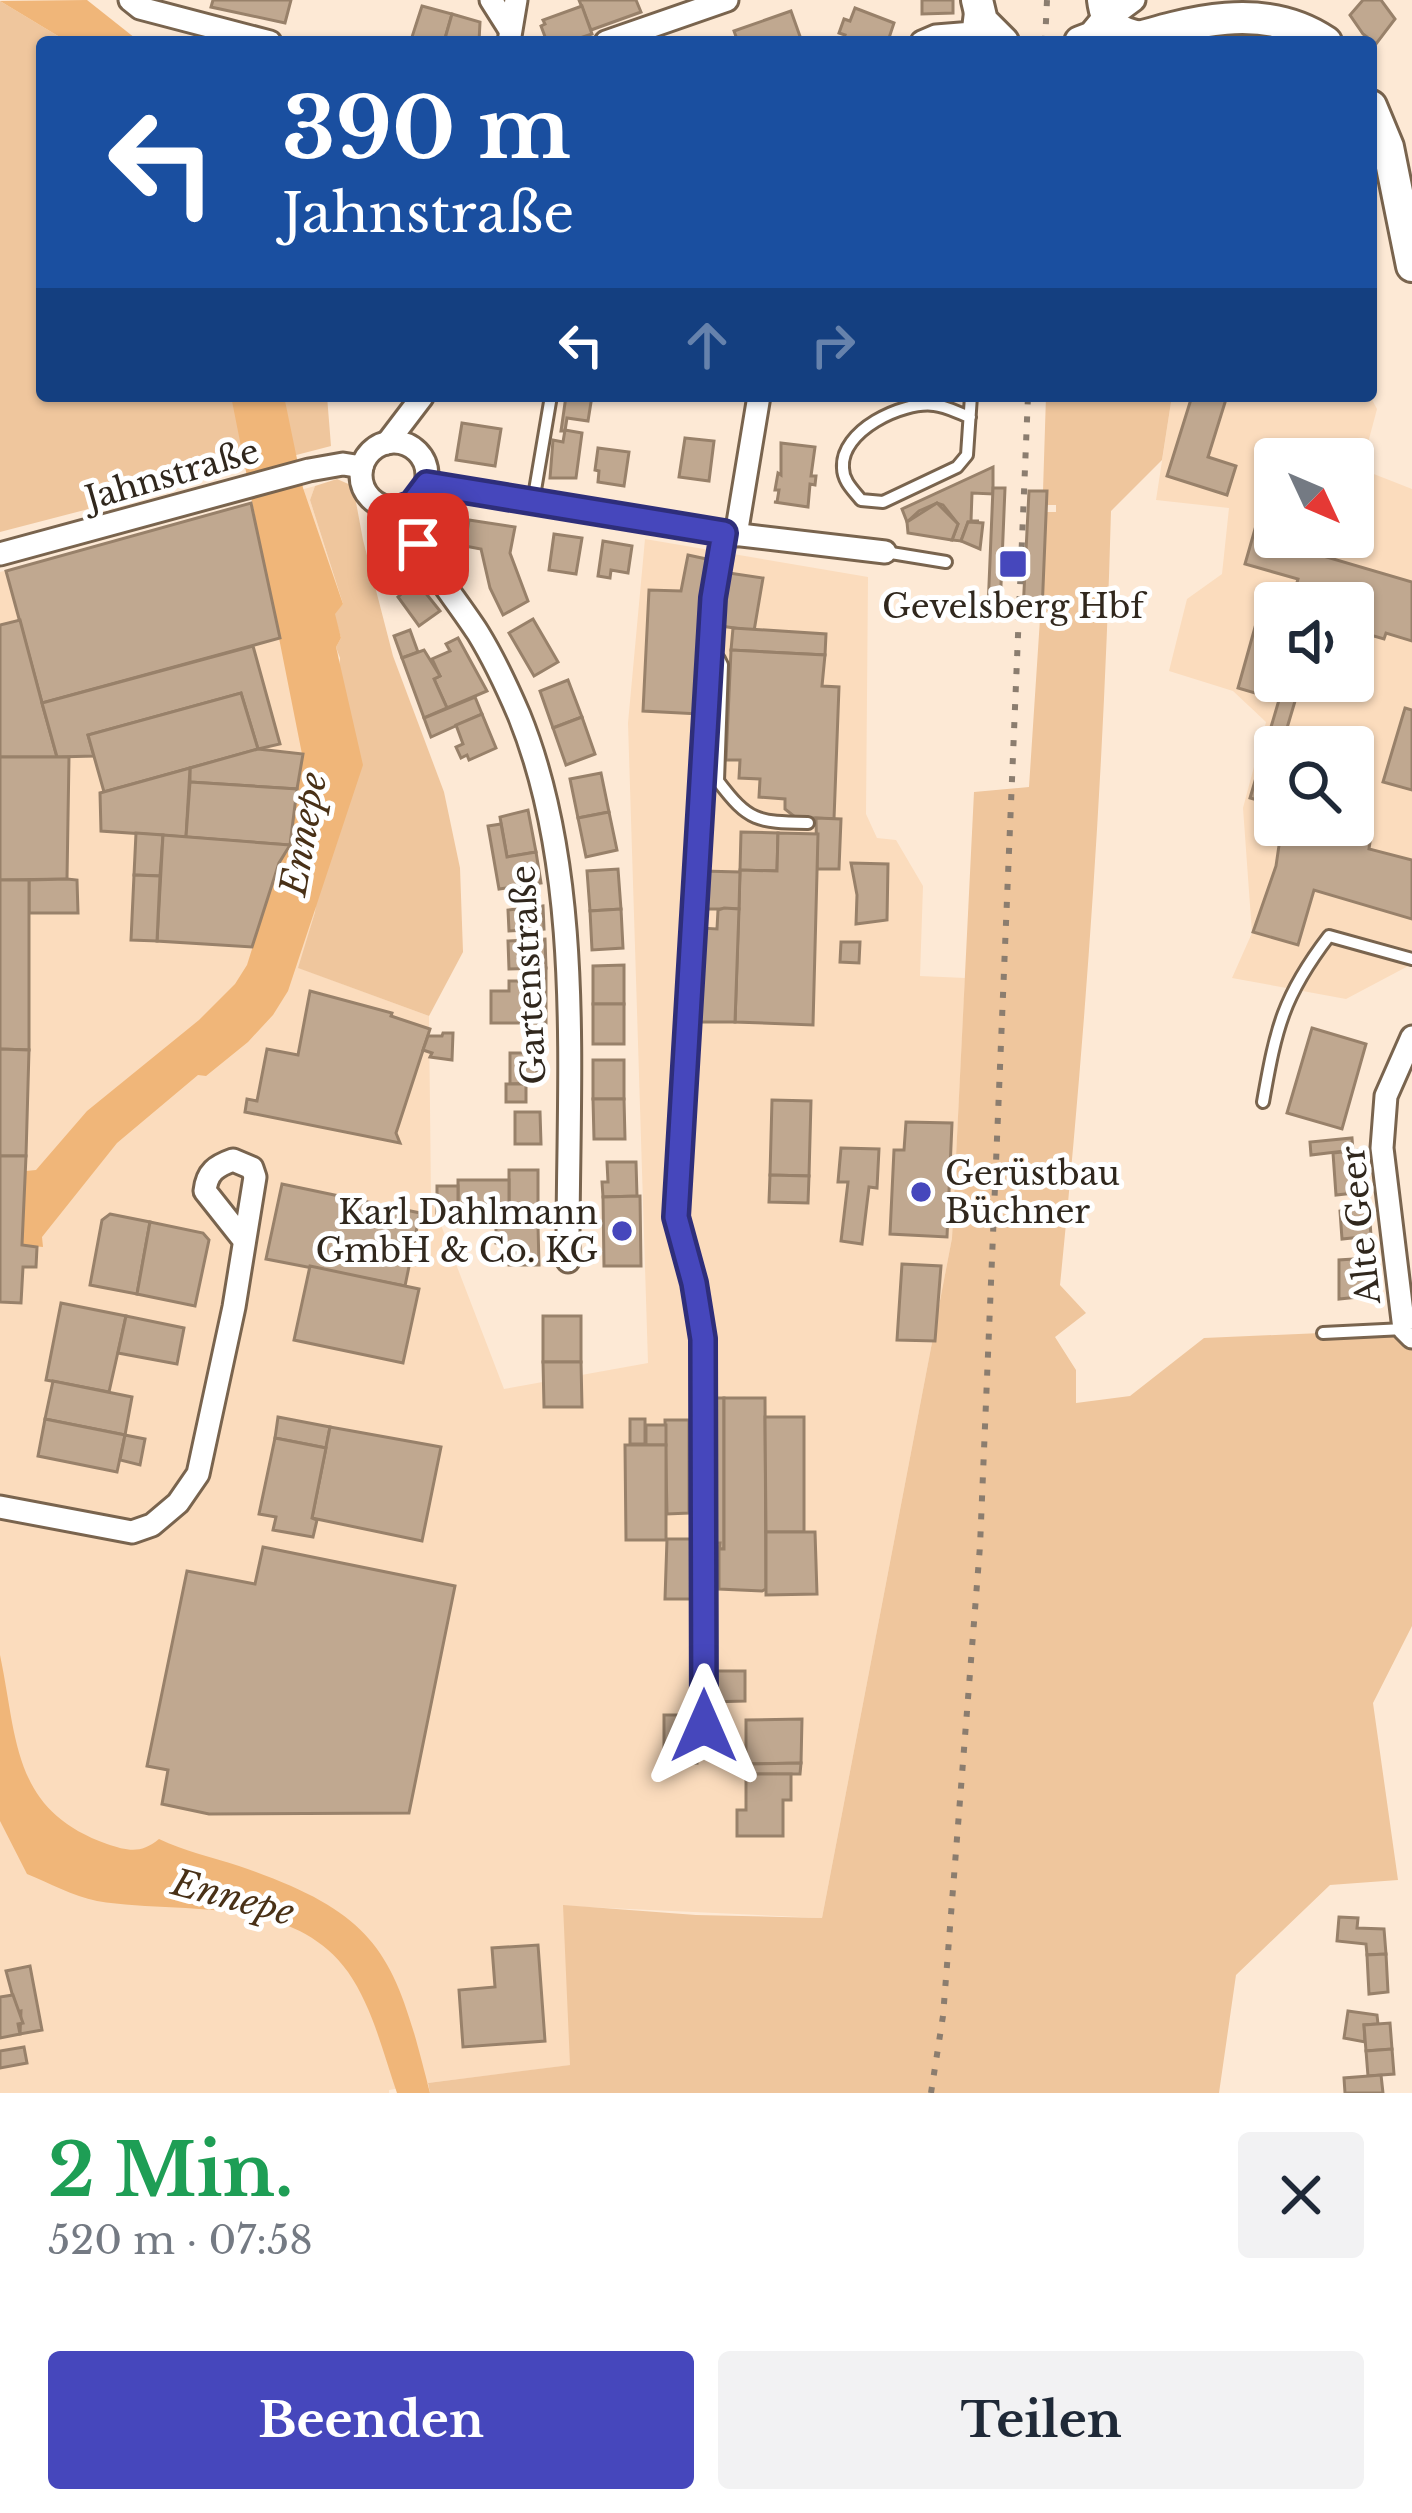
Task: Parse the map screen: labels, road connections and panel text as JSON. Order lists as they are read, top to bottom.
{
  "streets": {
    "street": ["Jahnstraße", "Gartenstraße", "Alte Geer"]
  },
  "crossings": [
    ["Jahnstraße", "Gartenstraße"]
  ],
  "water": ["Ennepe"],
  "places": {
    "transit": ["Gevelsberg Hbf"],
    "other": ["Gerüstbau Büchner", "Karl Dahlmann GmbH & Co. KG"]
  },
  "north": "bottom right",
  "page": {
    "turn": ["390 m", "Jahnstraße"],
    "heading": ["2 Min.", "520 m · 07:58"],
    "buttons": ["Beenden", "Teilen"]
  }
}
